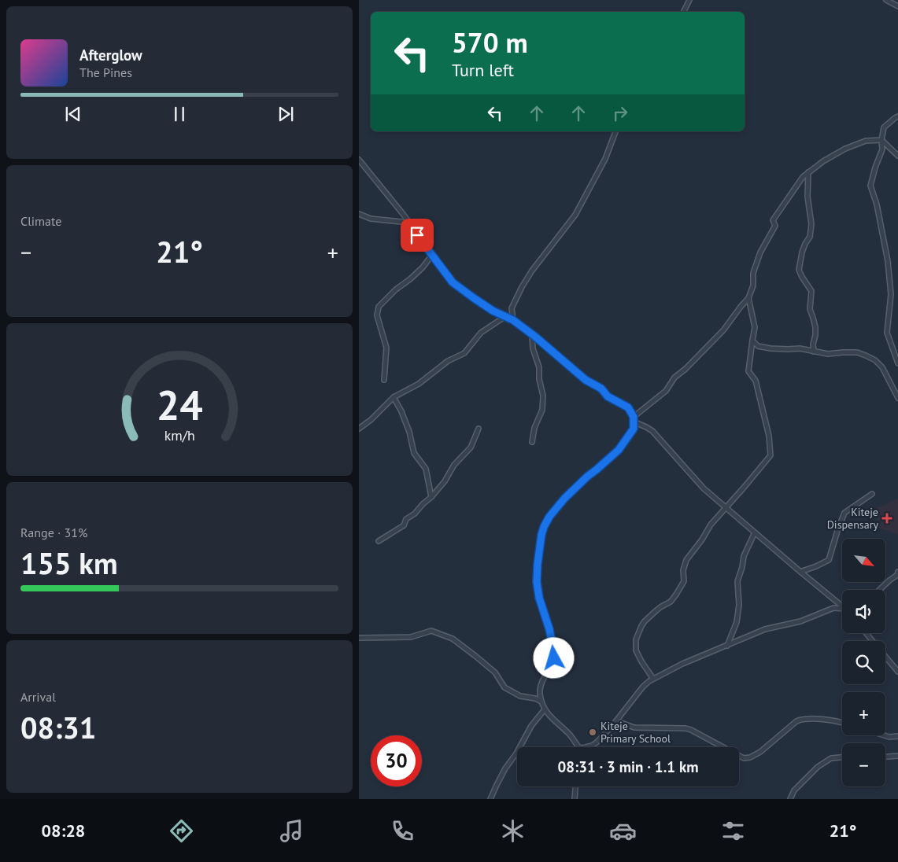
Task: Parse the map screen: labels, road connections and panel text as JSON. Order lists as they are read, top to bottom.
{
  "places": {
    "health": ["Kiteje Dispensary"],
    "other": ["Kiteje Primary School"]
  },
  "north": "bottom right",
  "page": {
    "turn": ["570 m", "Turn left"],
    "song": ["Afterglow", "The Pines"],
    "tile": [
      "Climate",
      ["Range · 31%", "155 km"],
      ["Arrival", "08:31"]
    ],
    "heat": ["−", "21°", "+"],
    "map_buttons": ["+", "−"],
    "limit": "30",
    "trip": "08:31 · 3 min · 1.1 km",
    "tabs": ["08:28", "21°"],
    "gauge": ["24", "km/h"]
  }
}
